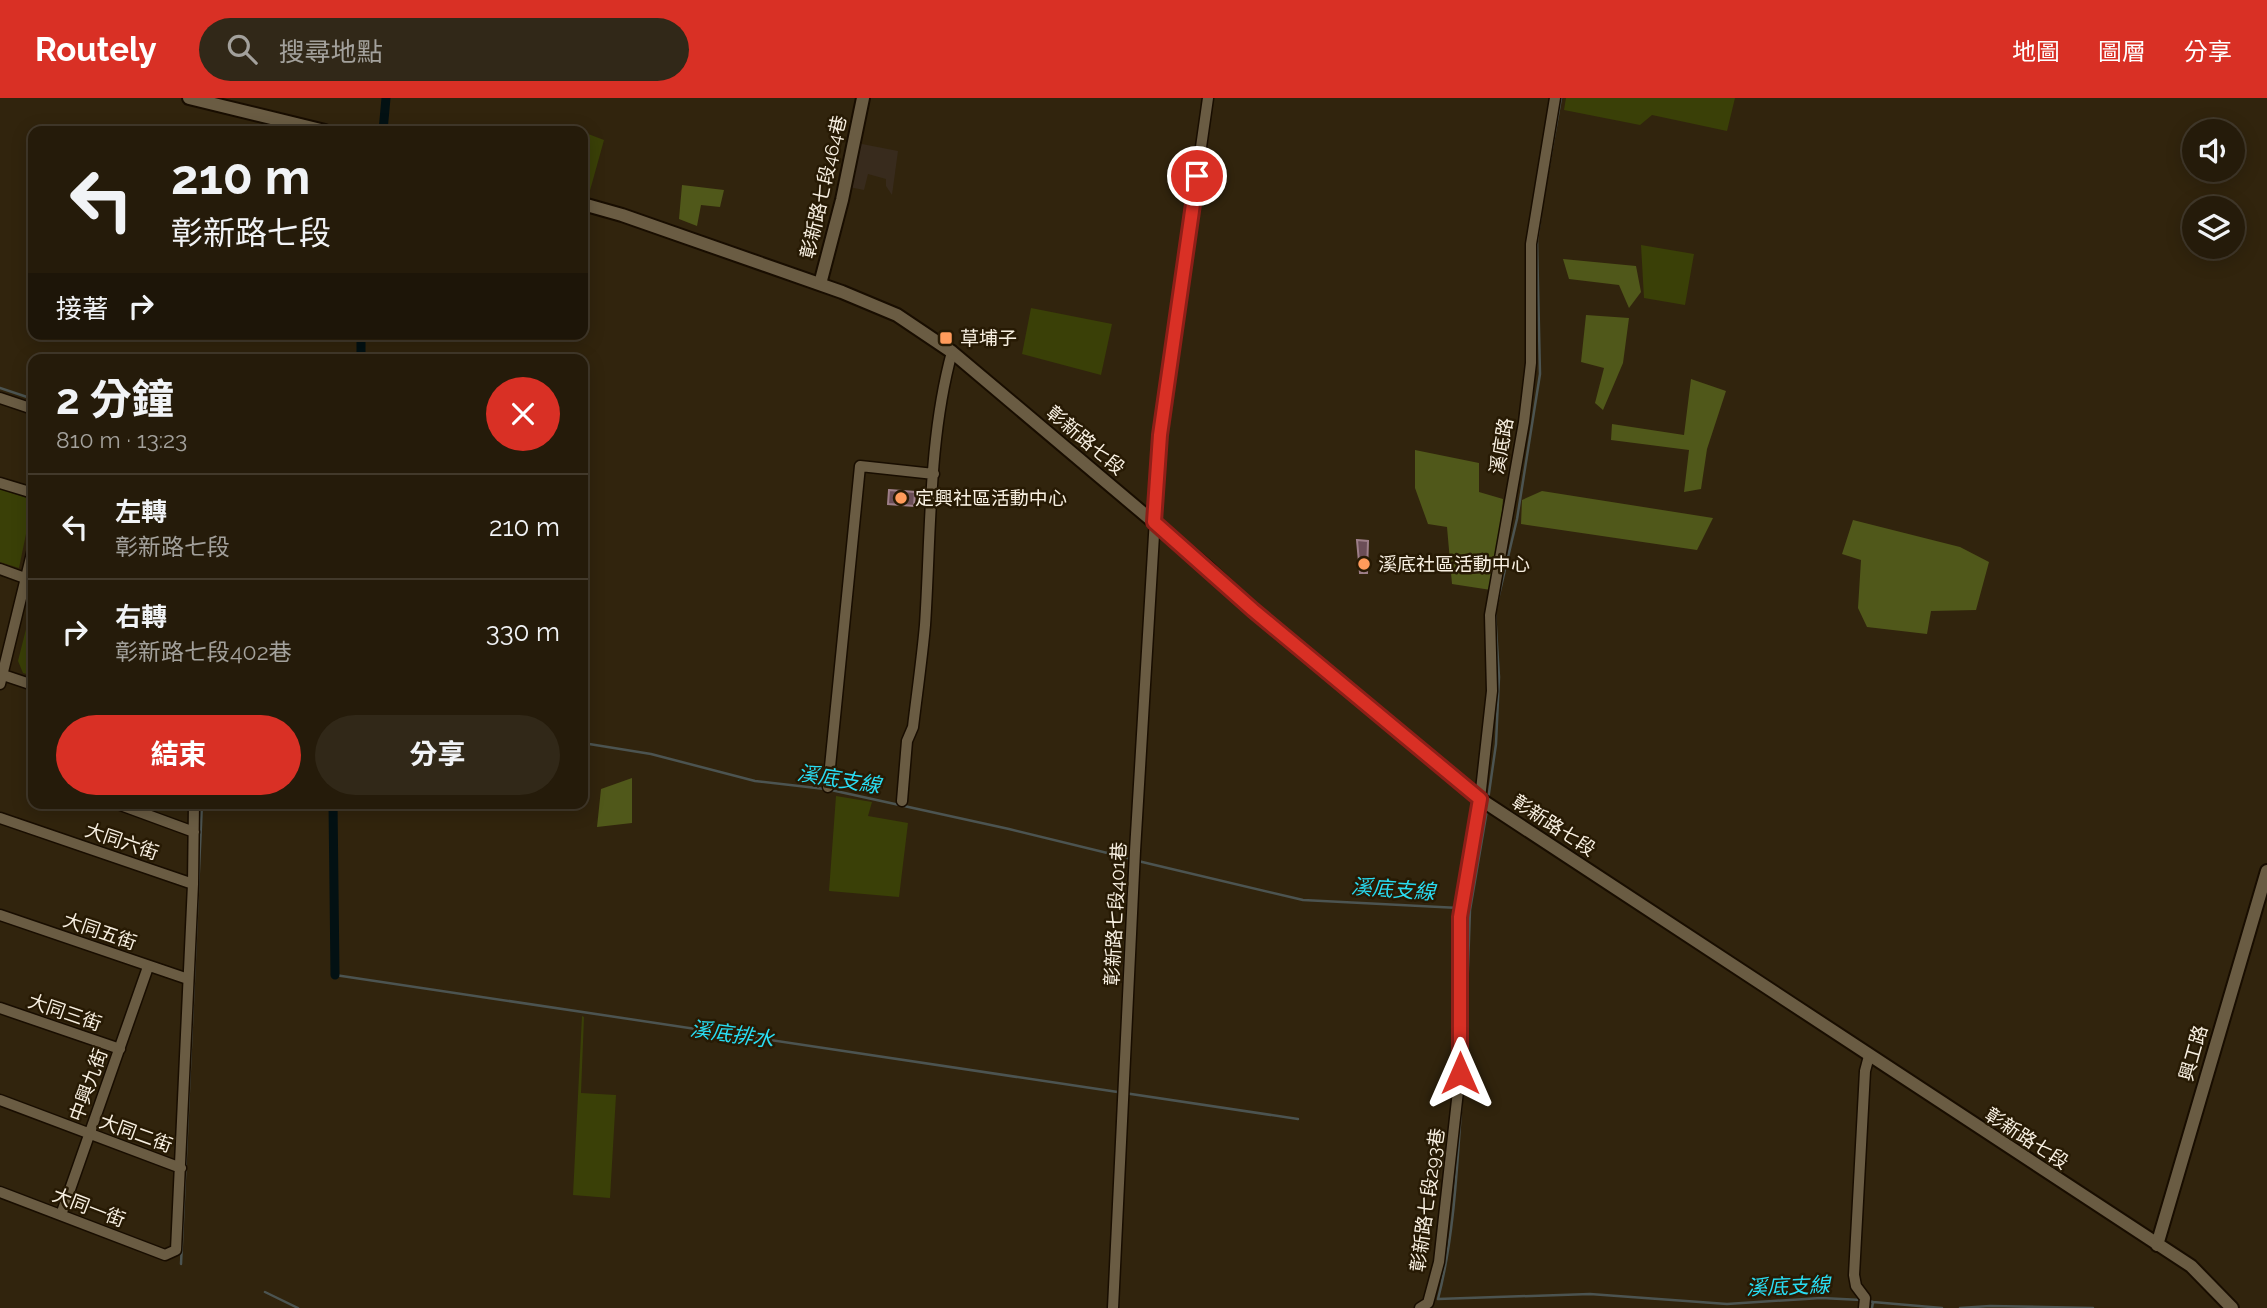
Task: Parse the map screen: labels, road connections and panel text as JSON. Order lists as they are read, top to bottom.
{
  "streets": {
    "street": [
      "彰新路七段464巷",
      "彰新路七段",
      "溪底路",
      "大同六街",
      "彰新路七段401巷",
      "大同五街",
      "大同三街",
      "興工路",
      "中興九街",
      "大同二街",
      "彰新路七段293巷",
      "大同一街"
    ]
  },
  "crossings": [
    ["彰新路七段464巷", "彰新路七段"],
    ["彰新路七段", "溪底路"],
    ["彰新路七段", "彰新路七段401巷"],
    ["彰新路七段", "興工路"],
    ["彰新路七段", "彰新路七段293巷"],
    ["溪底路", "彰新路七段293巷"],
    ["大同五街", "中興九街"],
    ["大同三街", "中興九街"],
    ["中興九街", "大同二街"],
    ["中興九街", "大同一街"],
    ["大同二街", "大同一街"]
  ],
  "water": ["溪底支線", "溪底排水"],
  "places": {
    "transit": ["草埔子"],
    "other": ["定興社區活動中心", "溪底社區活動中心"]
  },
  "page": {
    "header": "Routely",
    "search": "搜尋地點",
    "nav": ["地圖", "圖層", "分享"],
    "turn": ["210 m", "彰新路七段"],
    "then": "接著",
    "heading": ["2 分鐘", "810 m · 13:23"],
    "list": [
      {
        "name": "左轉",
        "note": "彰新路七段",
        "value": "210 m"
      },
      {
        "name": "右轉",
        "note": "彰新路七段402巷",
        "value": "330 m"
      }
    ],
    "buttons": ["結束", "分享"]
  }
}
